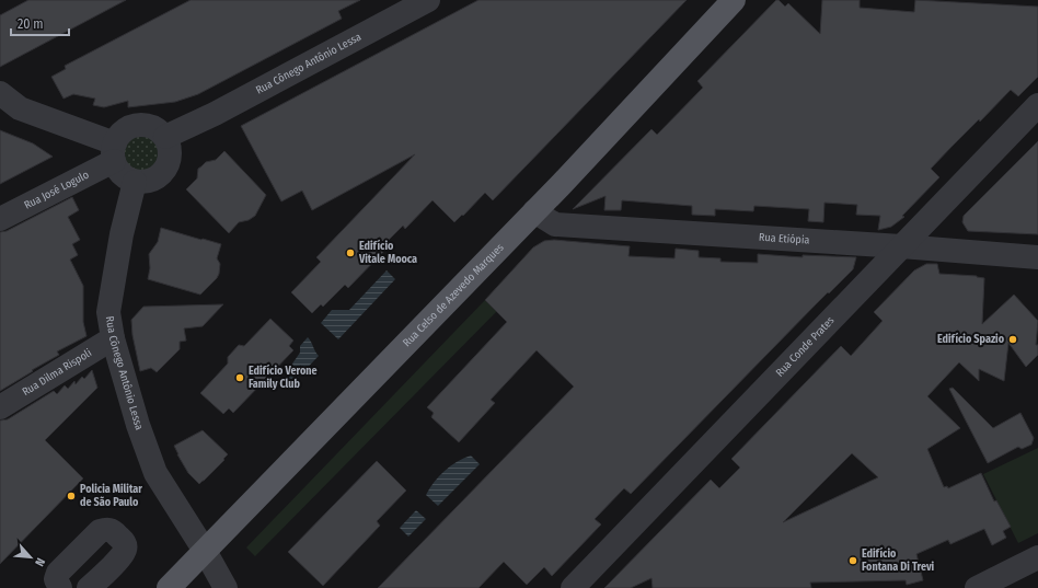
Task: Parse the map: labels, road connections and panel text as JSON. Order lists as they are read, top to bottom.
{
  "streets": {
    "main road": ["Rua Celso de Azevedo Marques"],
    "street": [
      "Rua Cônego Antônio Lessa",
      "Rua José Logulo",
      "Rua Etiópia",
      "Rua Conde Prates",
      "Rua Dilma Rispoli"
    ]
  },
  "crossings": [
    ["Rua Cônego Antônio Lessa", "Rua José Logulo"],
    ["Rua Cônego Antônio Lessa", "Rua Celso de Azevedo Marques"],
    ["Rua Cônego Antônio Lessa", "Rua Dilma Rispoli"],
    ["Rua Etiópia", "Rua Celso de Azevedo Marques"],
    ["Rua Etiópia", "Rua Conde Prates"]
  ],
  "places": [
    "Edifício Vitale Mooca",
    "Edifício Spazio",
    "Edifício Verone Family Club",
    "Policia Militar de São Paulo",
    "Edifício Fontana Di Trevi"
  ],
  "scale_bar": "20 m",
  "north": "bottom right"
}
